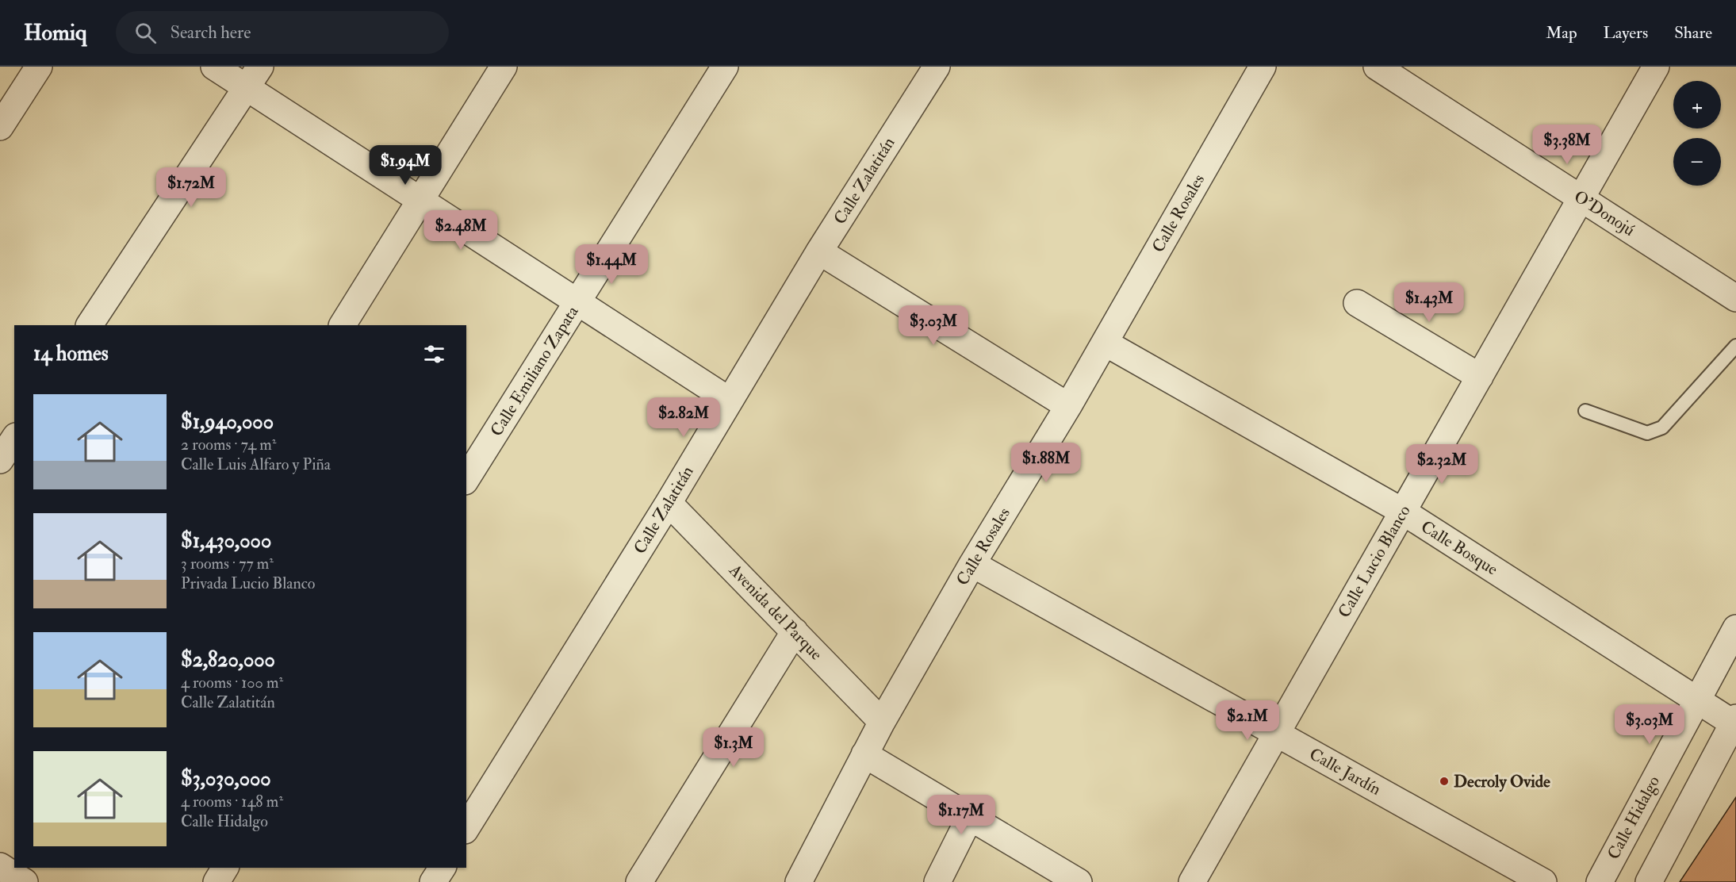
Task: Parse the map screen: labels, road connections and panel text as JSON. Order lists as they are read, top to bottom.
{
  "streets": {
    "street": [
      "Calle Zalatitán",
      "Calle Rosales",
      "O'Donojú",
      "Calle Emiliano Zapata",
      "Calle Bosque",
      "Calle Lucio Blanco",
      "Avenida del Parque",
      "Calle Jardín",
      "Calle Hidalgo"
    ]
  },
  "crossings": [
    ["Calle Zalatitán", "Avenida del Parque"],
    ["Calle Rosales", "Calle Bosque"],
    ["Calle Rosales", "Avenida del Parque"],
    ["Calle Rosales", "Calle Jardín"],
    ["O'Donojú", "Calle Lucio Blanco"],
    ["Calle Bosque", "Calle Lucio Blanco"],
    ["Calle Bosque", "Calle Hidalgo"],
    ["Calle Lucio Blanco", "Calle Jardín"]
  ],
  "places": ["Decroly Ovide"],
  "page": {
    "header": "Homiq",
    "search": "Search here",
    "nav": ["Map", "Layers", "Share"],
    "map_buttons": ["+", "−"],
    "price": [
      "$3.38M",
      "$1.94M",
      "$1.72M",
      "$2.48M",
      "$1.44M",
      "$1.43M",
      "$3.03M",
      "$2.82M",
      "$1.88M",
      "$2.32M",
      "$2.1M",
      "$3.03M",
      "$1.3M",
      "$1.17M"
    ],
    "heading": "14 homes",
    "list": [
      {
        "name": "$1,940,000",
        "note": "2 rooms · 74 m² · Calle Luis Alfaro y Piña"
      },
      {
        "name": "$1,430,000",
        "note": "3 rooms · 77 m² · Privada Lucio Blanco"
      },
      {
        "name": "$2,820,000",
        "note": "4 rooms · 100 m² · Calle Zalatitán"
      },
      {
        "name": "$3,030,000",
        "note": "4 rooms · 148 m² · Calle Hidalgo"
      }
    ]
  }
}
